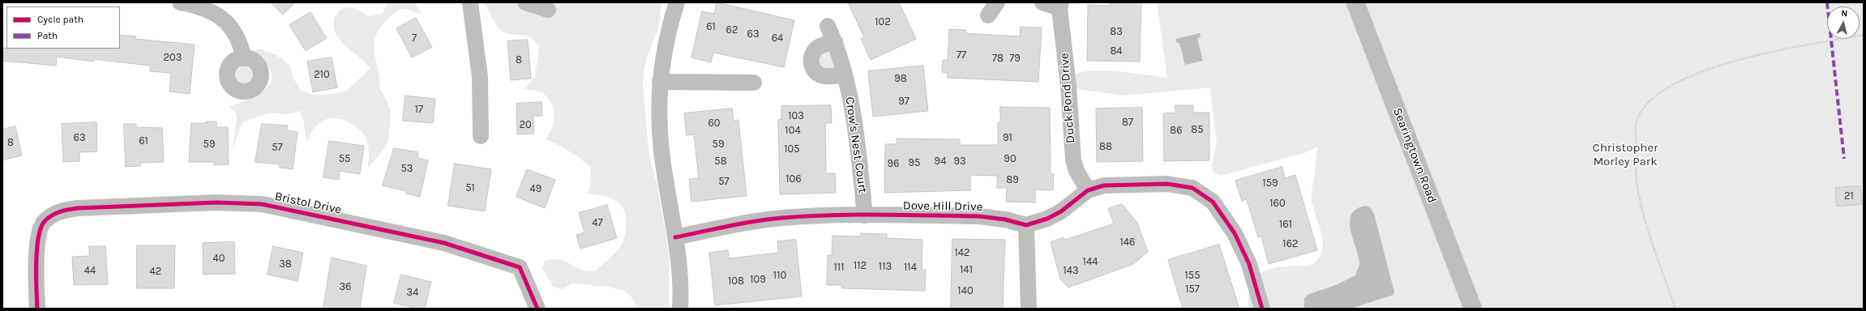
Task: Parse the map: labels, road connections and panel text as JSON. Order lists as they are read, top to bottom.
{
  "streets": {
    "main road": ["Searingtown Road"],
    "street": [
      "Duck Pond Drive",
      "Crow's Nest Court",
      "Bristol Drive",
      "Dove Hill Drive"
    ]
  },
  "crossings": [
    ["Crow's Nest Court", "Dove Hill Drive"]
  ],
  "parks": ["Christopher Morley Park"],
  "house_numbers": [
    "102",
    "61",
    "62",
    "83",
    "63",
    "7",
    "64",
    "84",
    "77",
    "203",
    "78",
    "79",
    "8",
    "210",
    "98",
    "97",
    "17",
    "103",
    "87",
    "60",
    "20",
    "85",
    "104",
    "86",
    "63",
    "91",
    "61",
    "8",
    "59",
    "59",
    "88",
    "57",
    "105",
    "55",
    "90",
    "58",
    "94",
    "93",
    "95",
    "96",
    "53",
    "106",
    "89",
    "57",
    "159",
    "51",
    "49",
    "21",
    "160",
    "47",
    "161",
    "146",
    "162",
    "142",
    "40",
    "144",
    "38",
    "112",
    "113",
    "111",
    "114",
    "141",
    "44",
    "143",
    "42",
    "110",
    "155",
    "109",
    "108",
    "36",
    "157",
    "140",
    "34"
  ],
  "legend": ["Cycle path", "Path"],
  "north": "top"
}
